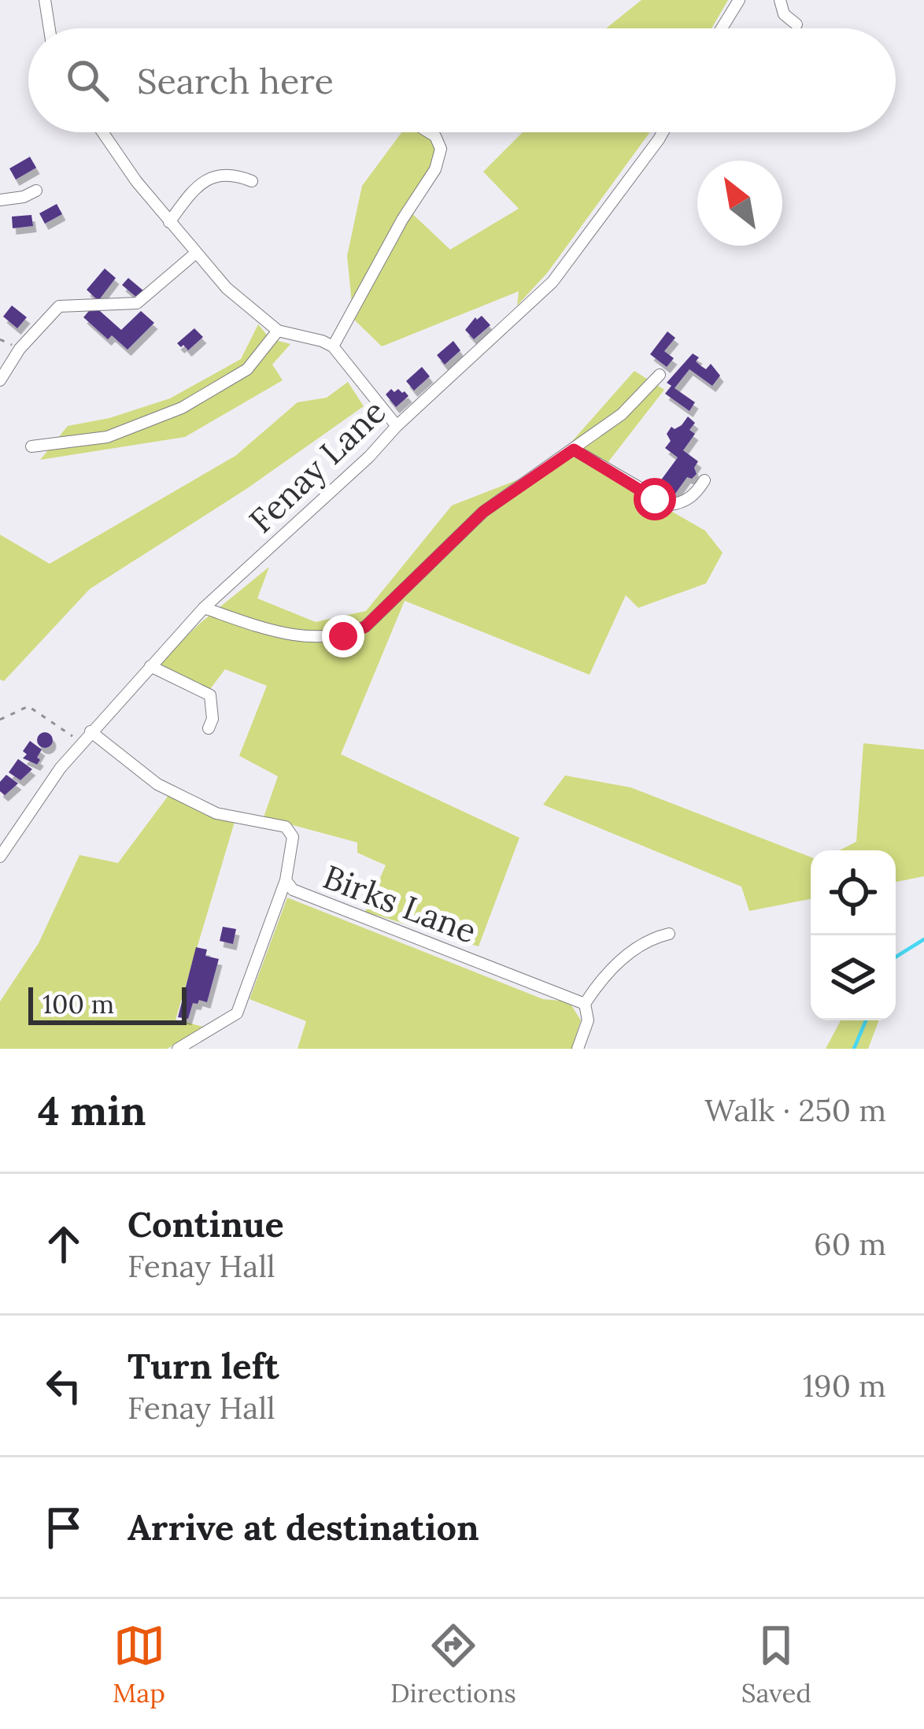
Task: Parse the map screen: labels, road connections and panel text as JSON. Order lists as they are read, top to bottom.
{
  "streets": {
    "street": ["Fenay Lane", "Birks Lane"]
  },
  "crossings": [
    ["Fenay Lane", "Birks Lane"]
  ],
  "scale_bar": "100 m",
  "north": "top left",
  "page": {
    "search": "Search here",
    "scale": "100 m",
    "heading": ["4 min", "Walk · 250 m"],
    "list": [
      ["Continue", "Fenay Hall", "60 m"],
      ["Turn left", "Fenay Hall", "190 m"],
      "Arrive at destination"
    ],
    "nav": ["Map", "Directions", "Saved"]
  }
}
